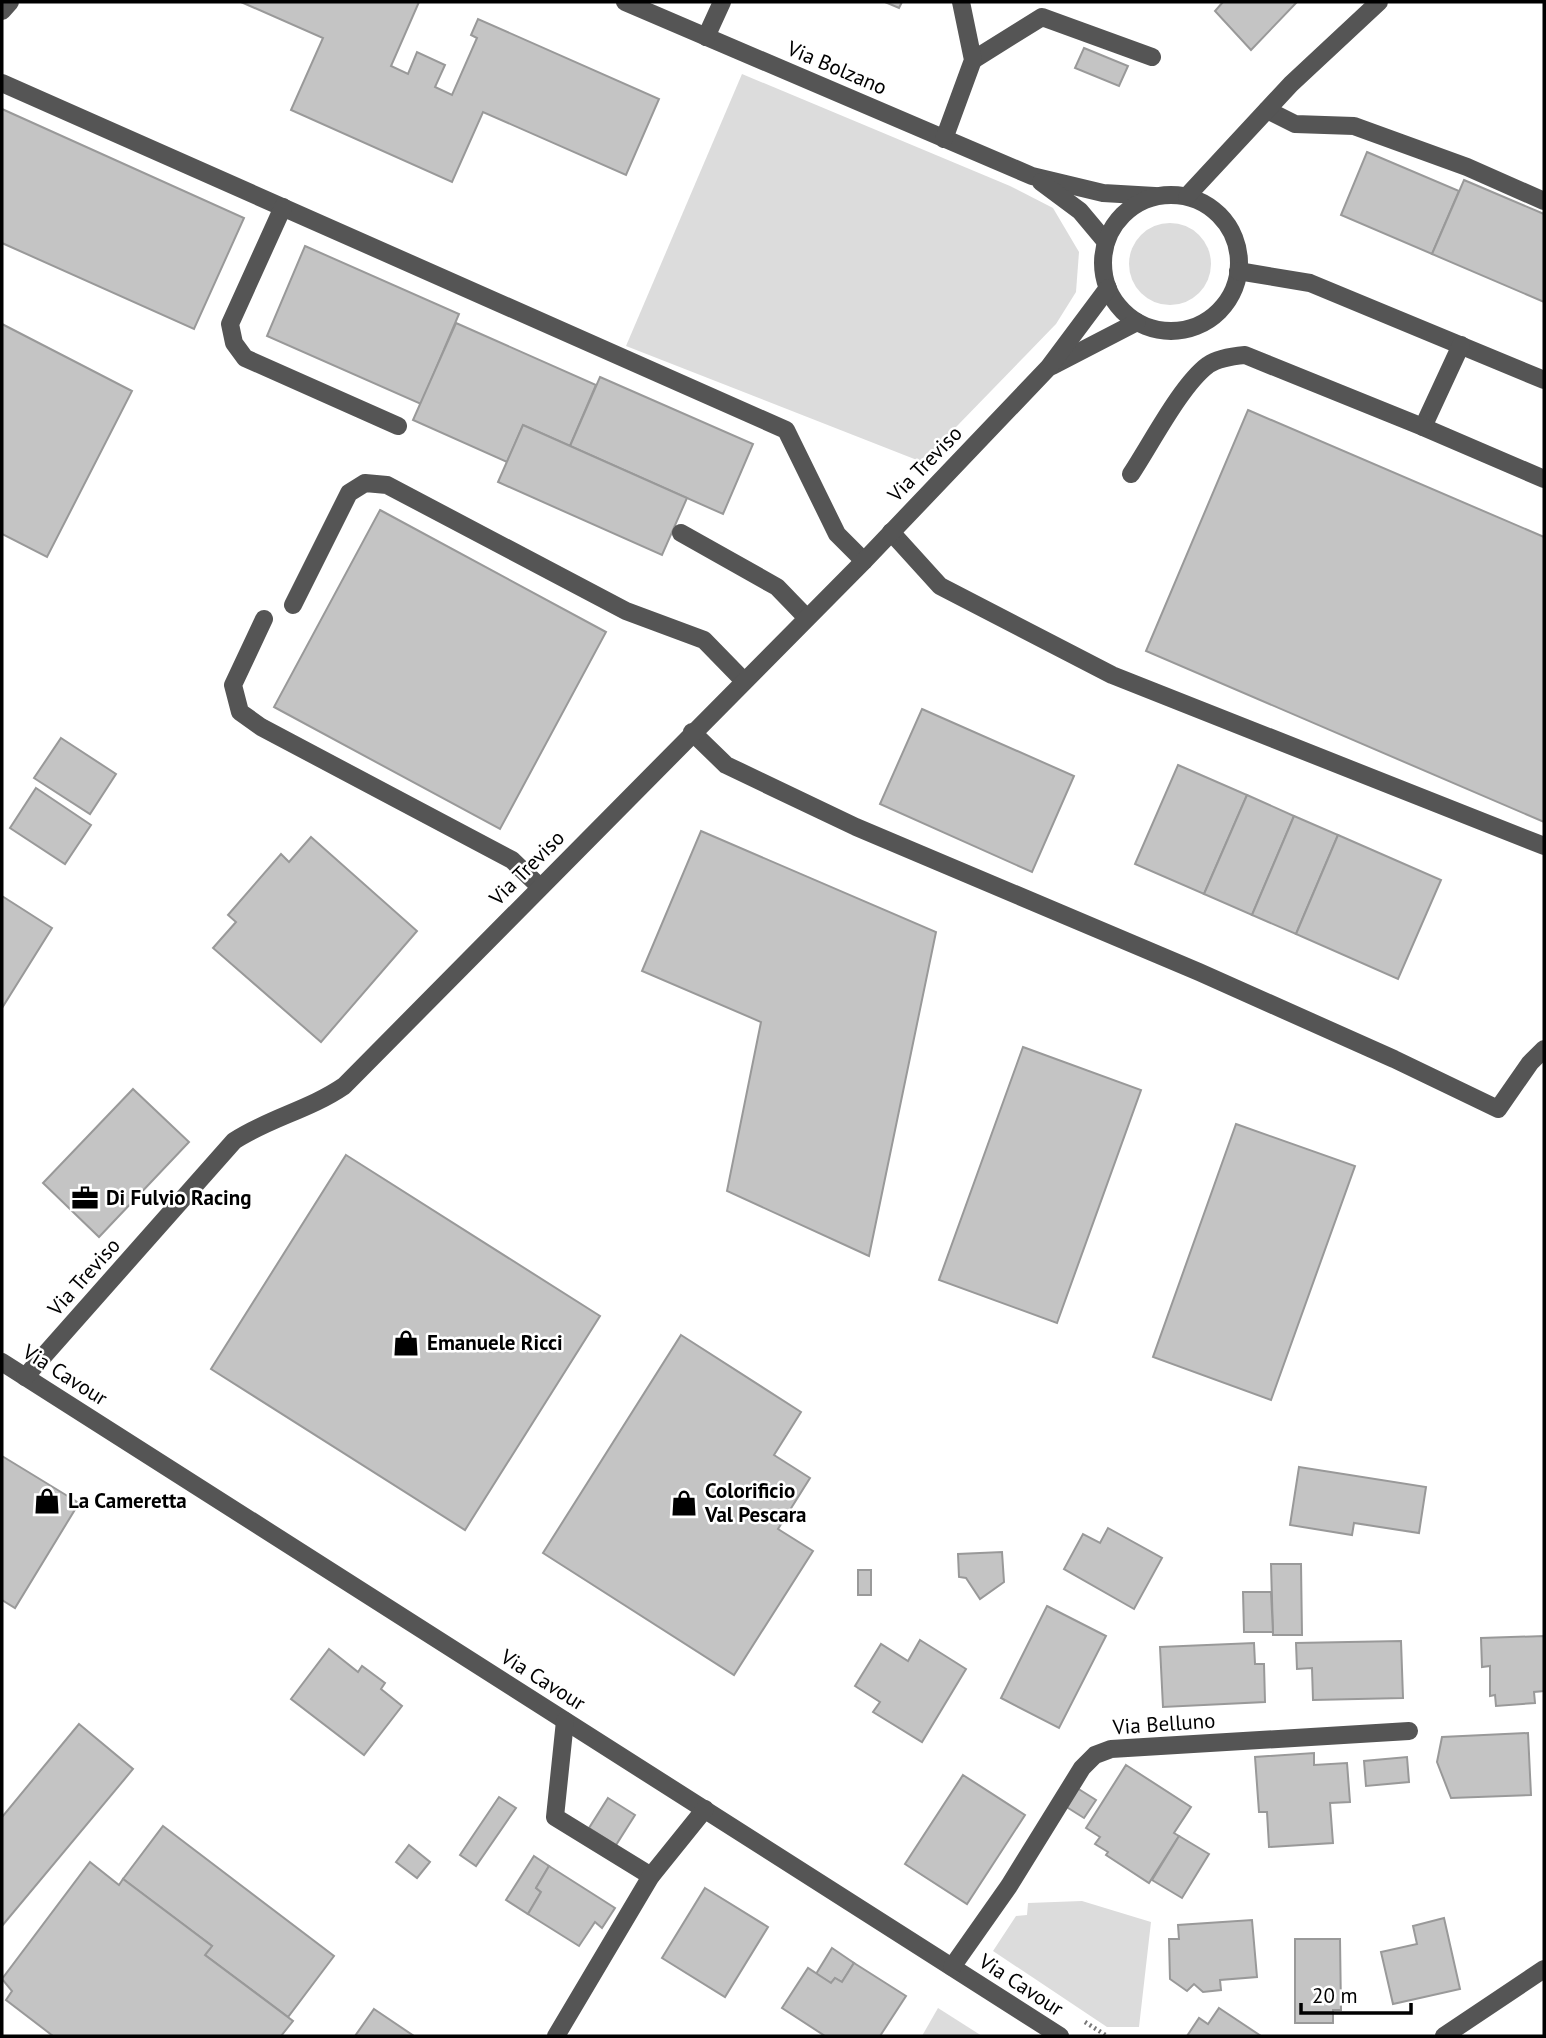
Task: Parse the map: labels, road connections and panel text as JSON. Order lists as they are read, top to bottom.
{
  "streets": {
    "street": [
      "Via Bolzano",
      "Via Treviso",
      "Via Cavour",
      "Via Belluno"
    ]
  },
  "crossings": [
    ["Via Treviso", "Via Cavour"],
    ["Via Cavour", "Via Belluno"]
  ],
  "places": {
    "office": ["Di Fulvio Racing"],
    "shop": ["Emanuele Ricci", "La Cameretta", "Colorificio Val Pescara"]
  },
  "scale_bar": "20 m"
}
